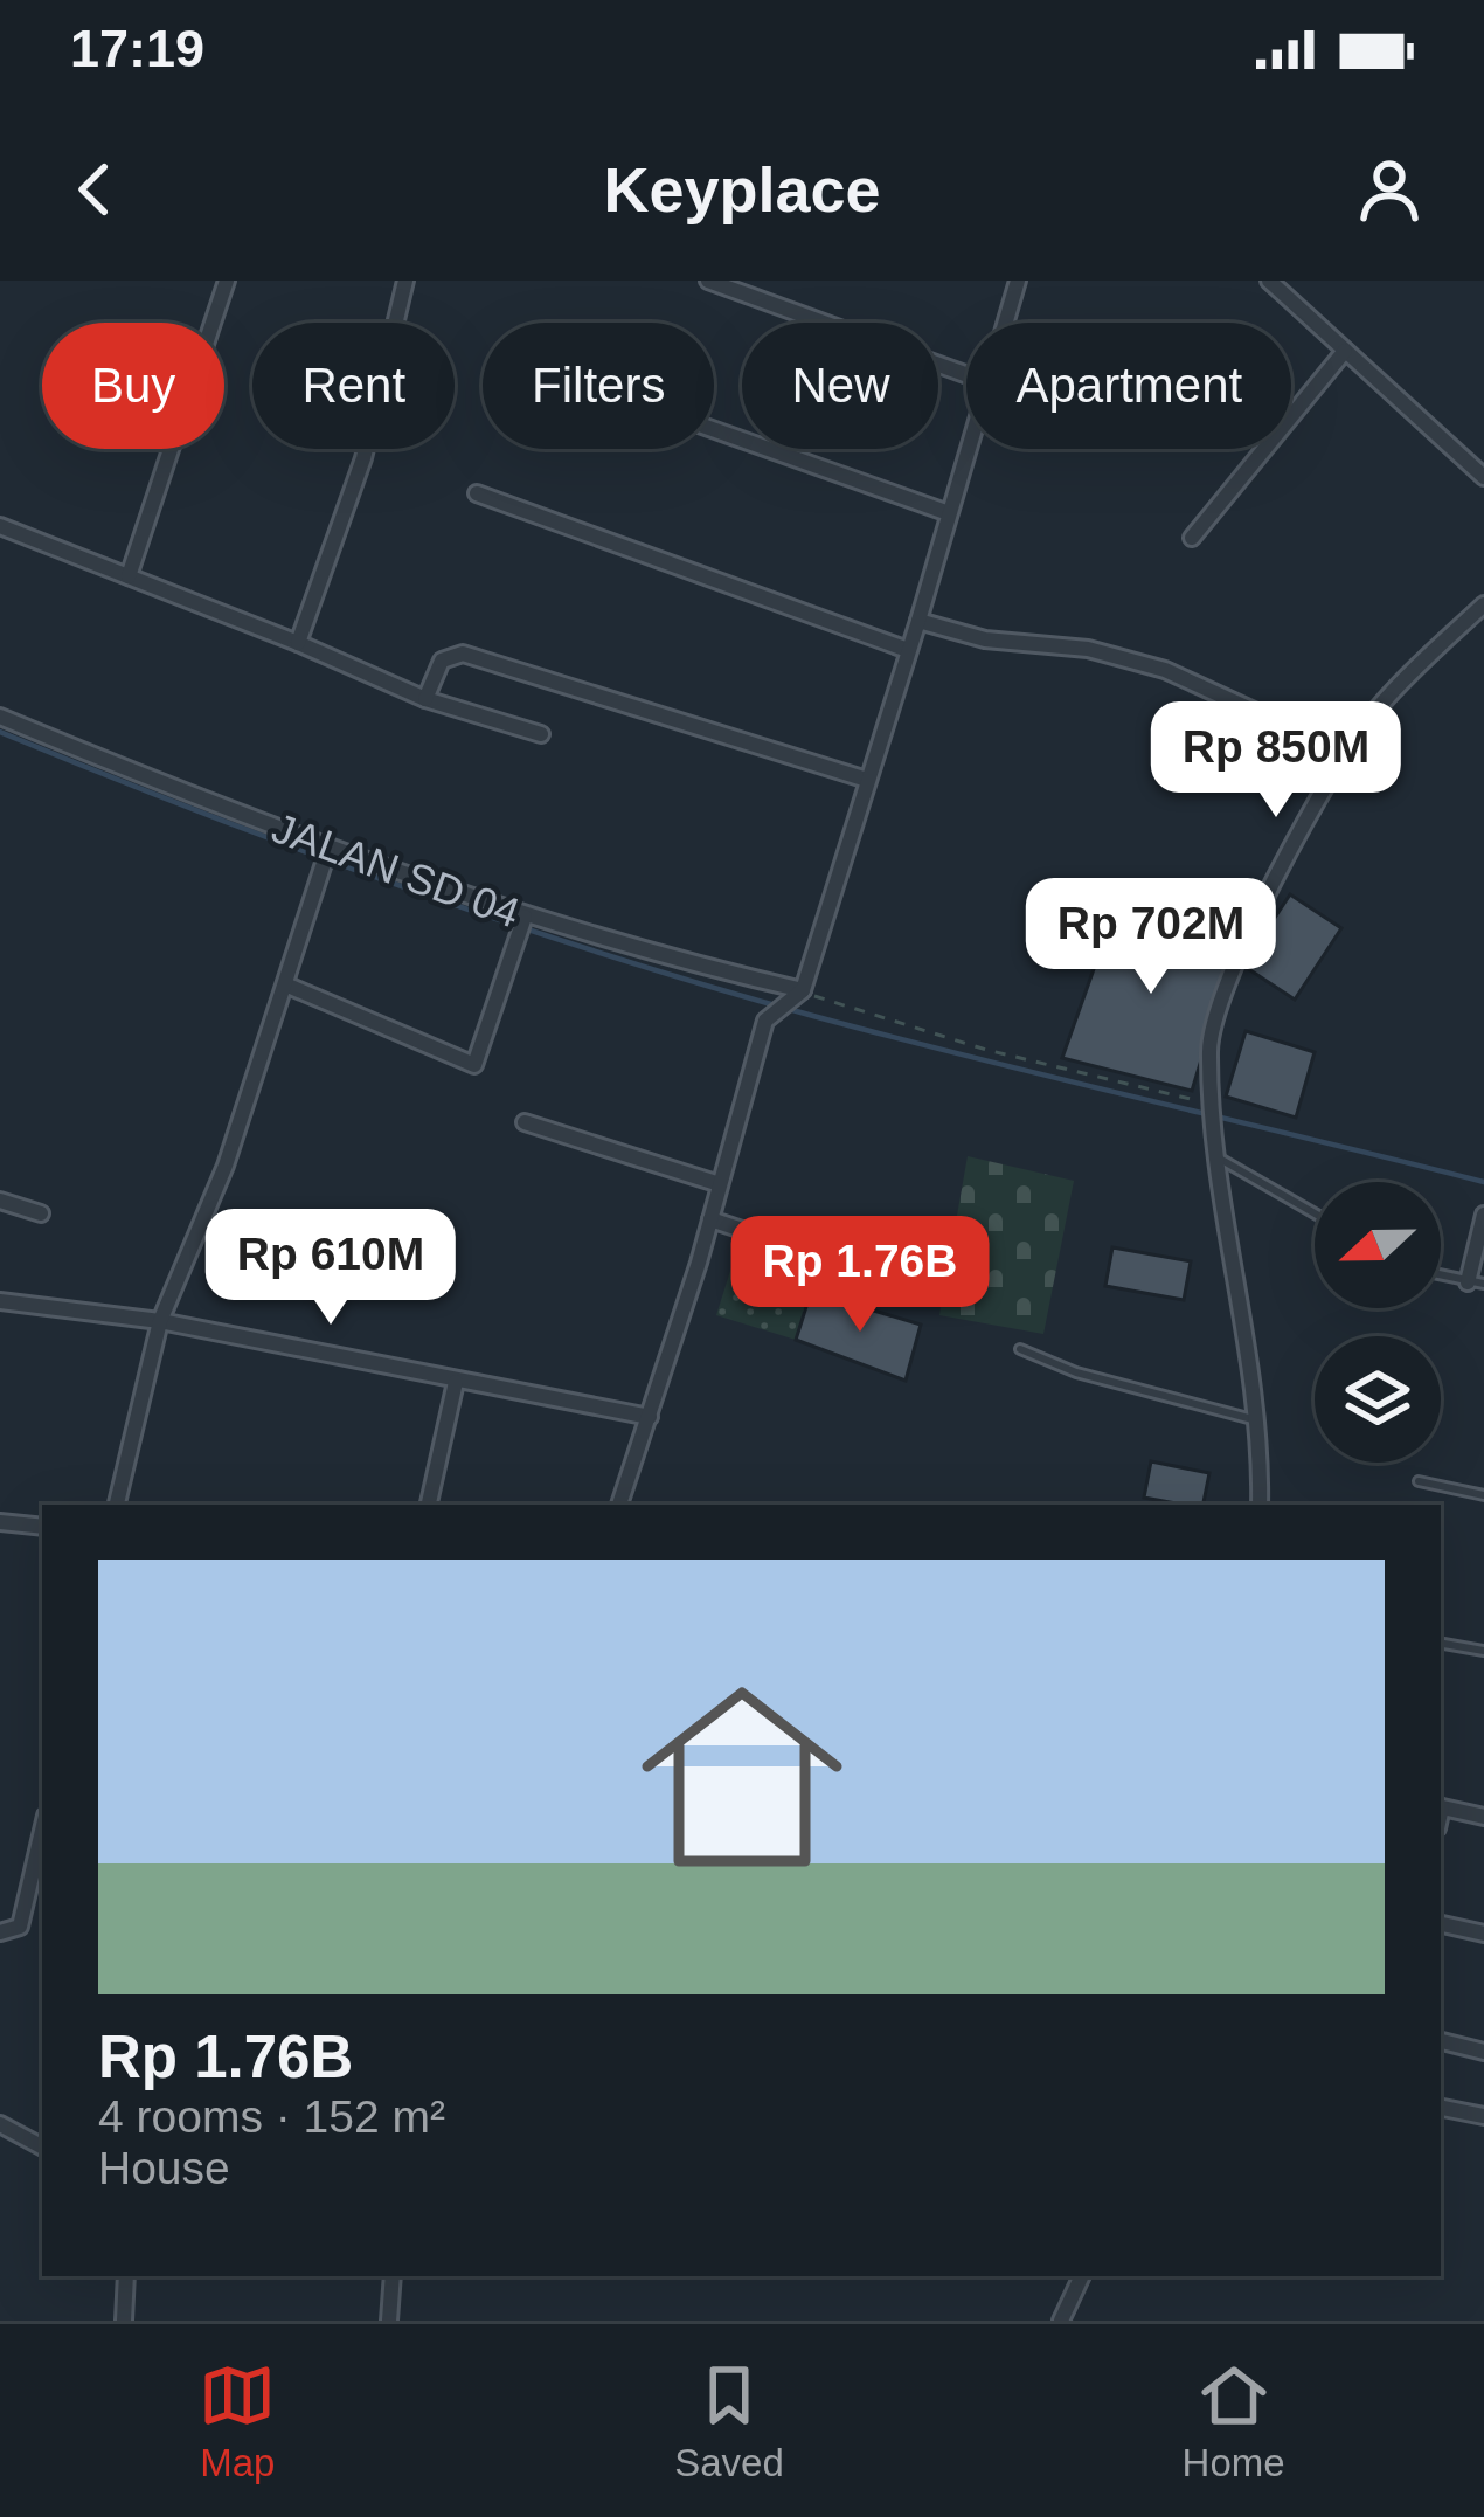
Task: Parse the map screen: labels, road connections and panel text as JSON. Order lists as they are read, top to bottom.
{
  "streets": {
    "street": ["JALAN SD 04"]
  },
  "north": "left",
  "page": {
    "status": "17:19",
    "header": "Keyplace",
    "chip": [
      "Buy",
      "Rent",
      "Filters",
      "New",
      "Apartment"
    ],
    "price": [
      "Rp 850M",
      "Rp 702M",
      "Rp 610M",
      "Rp 1.76B"
    ],
    "list": [
      {
        "name": "Rp 1.76B",
        "note": "4 rooms · 152 m² · House"
      }
    ],
    "tabs": ["Map", "Saved", "Home"]
  }
}
